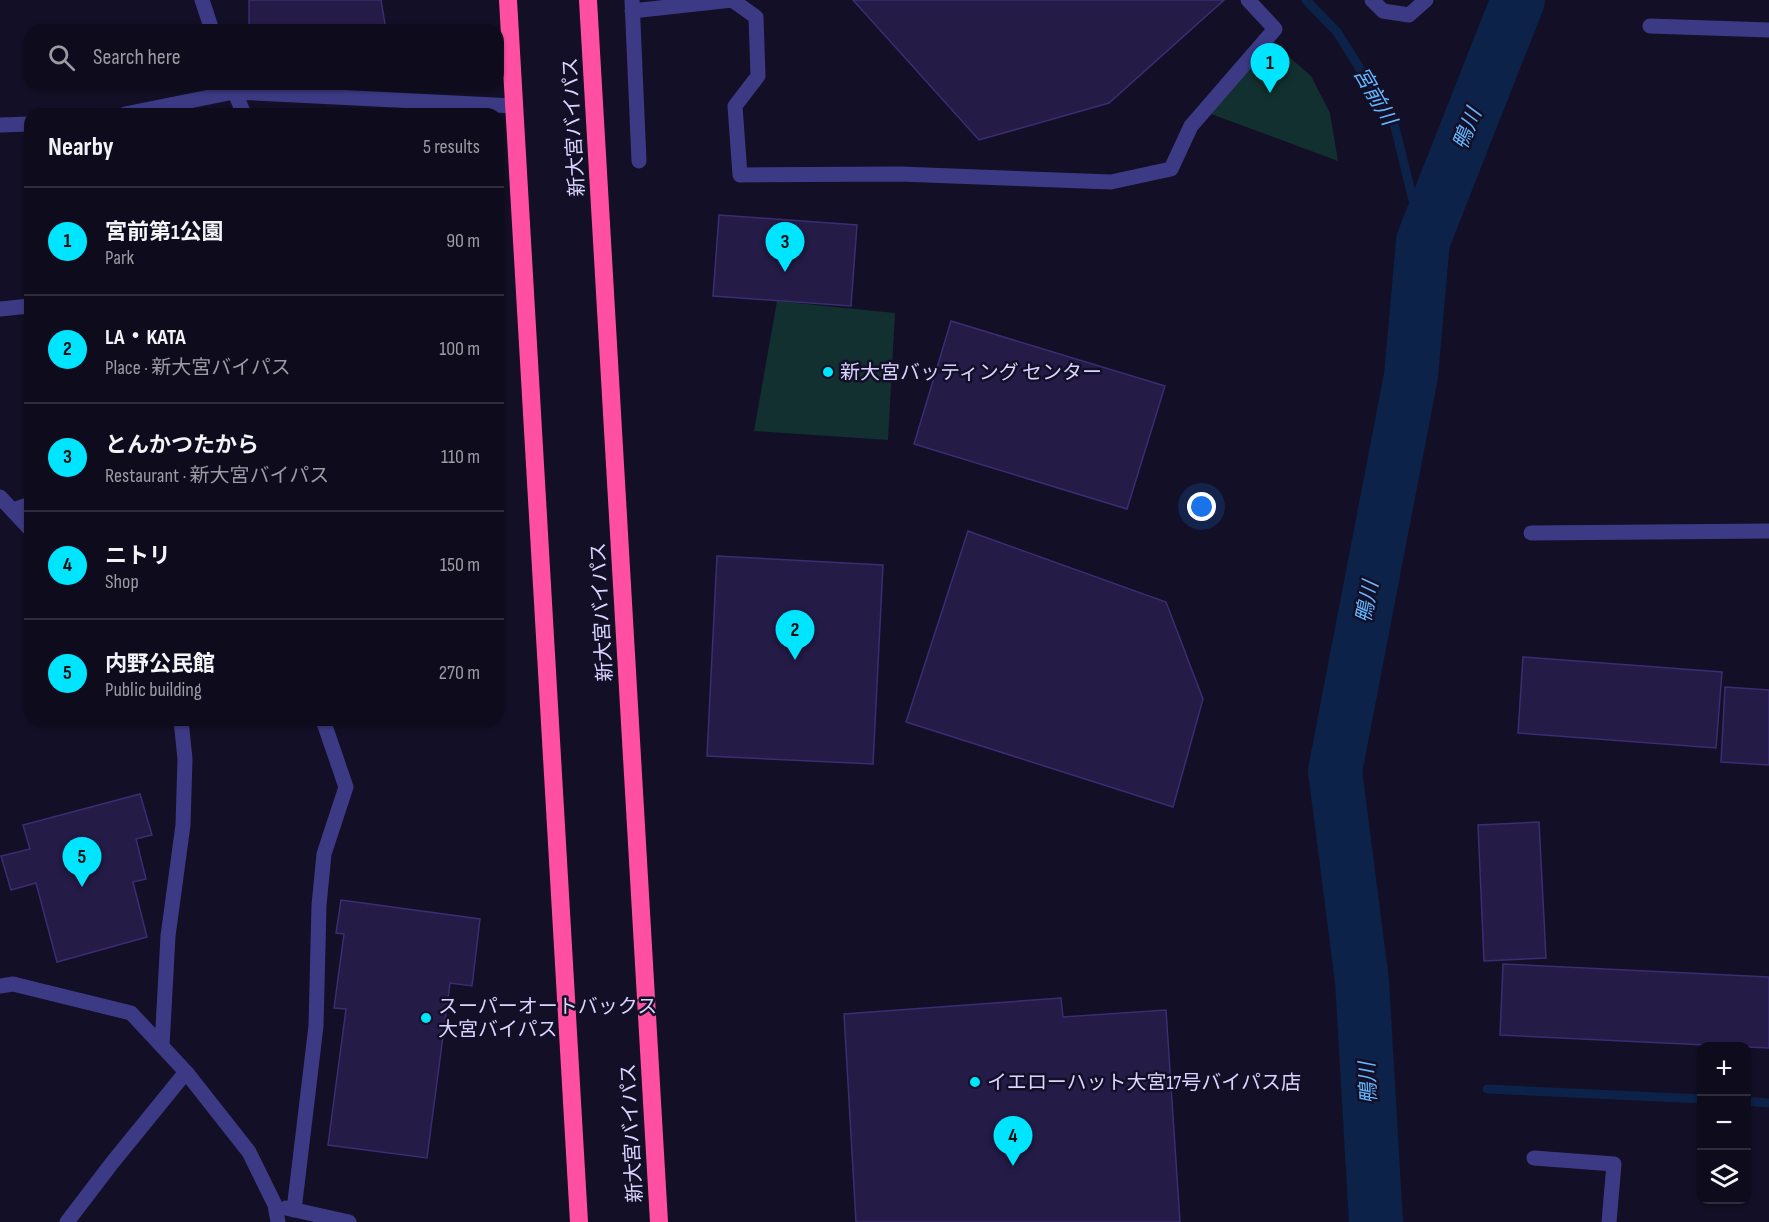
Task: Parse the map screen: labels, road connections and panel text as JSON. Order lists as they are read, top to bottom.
{
  "streets": {
    "highway": ["新大宮バイパス"]
  },
  "water": ["宮前川", "鴨川"],
  "places": ["新大宮バッティング センター", "スーパーオートバックス 大宮バイパス", "イエローハット大宮17号バイパス店"],
  "page": {
    "search": "Search here",
    "pins": [
      "1",
      "3",
      "2",
      "5",
      "4"
    ],
    "heading": ["Nearby", "5 results"],
    "list": [
      {
        "mark": "1",
        "name": "宮前第1公園",
        "note": "Park",
        "value": "90 m"
      },
      {
        "mark": "2",
        "name": "LA・KATA",
        "note": "Place · 新大宮バイパス",
        "value": "100 m"
      },
      {
        "mark": "3",
        "name": "とんかつたから",
        "note": "Restaurant · 新大宮バイパス",
        "value": "110 m"
      },
      {
        "mark": "4",
        "name": "ニトリ",
        "note": "Shop",
        "value": "150 m"
      },
      {
        "mark": "5",
        "name": "内野公民館",
        "note": "Public building",
        "value": "270 m"
      }
    ],
    "map_buttons": ["+", "−"]
  }
}
